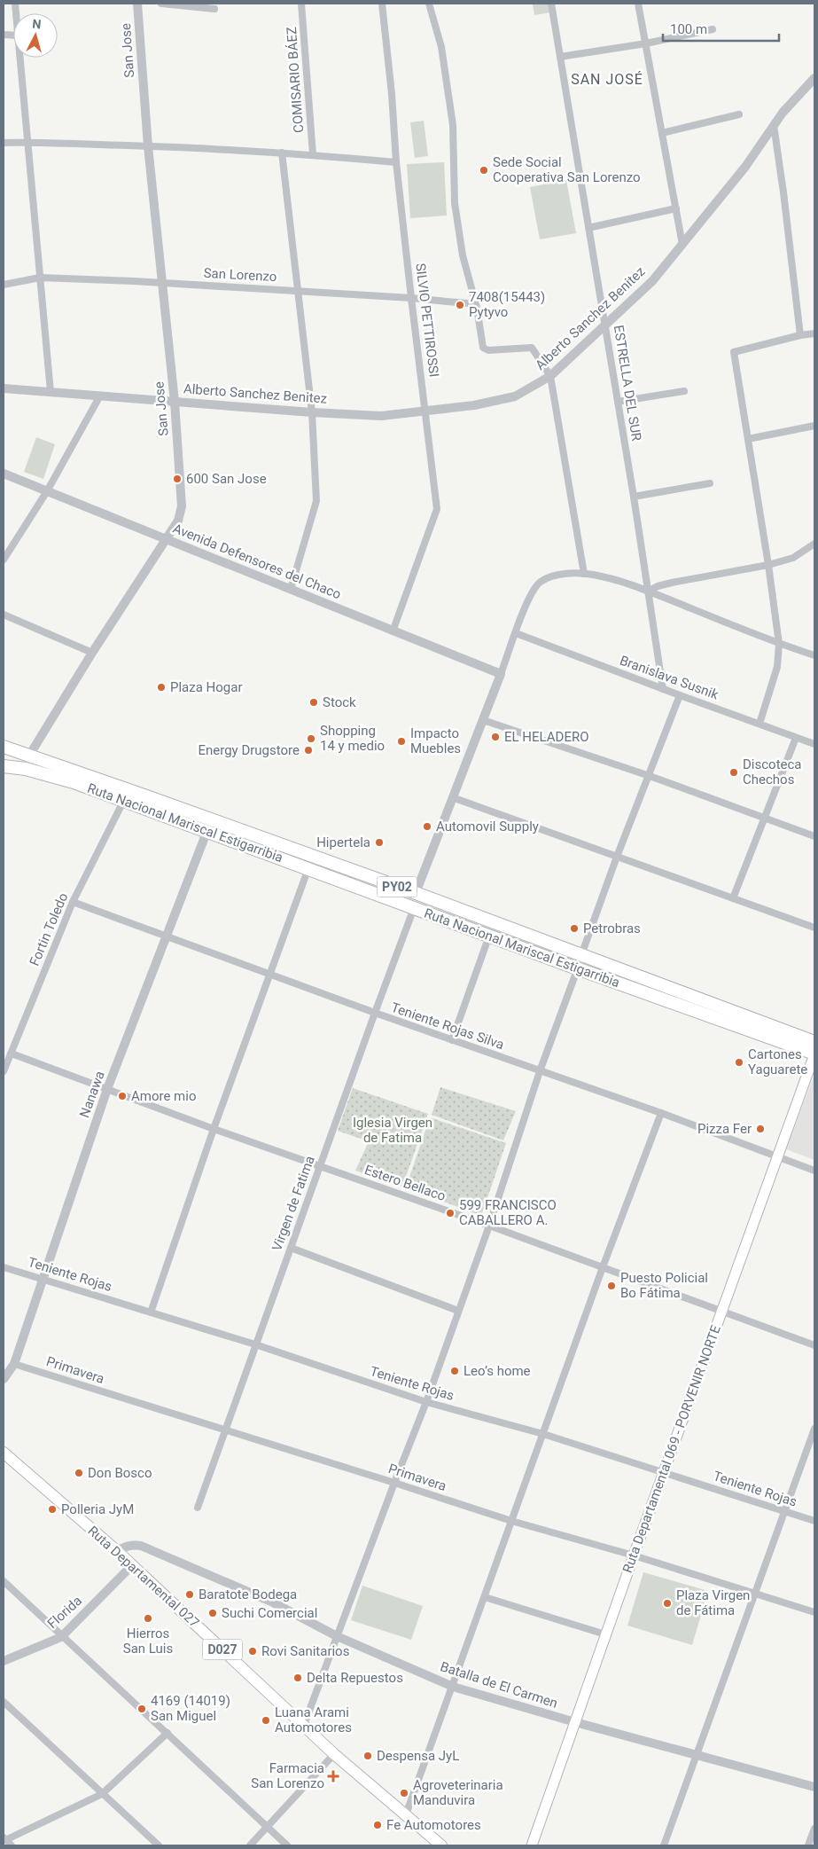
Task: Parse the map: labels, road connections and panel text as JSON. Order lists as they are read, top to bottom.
{
  "streets": {
    "highway": ["Ruta Nacional Mariscal Estigarribia", "PY02"],
    "main road": ["Ruta Departamental 069 - PORVENIR NORTE", "Ruta Departamental 027", "D027"],
    "street": [
      "San Jose",
      "COMISARIO BÁEZ",
      "San Lorenzo",
      "Alberto Sanchez Benitez",
      "SILVIO PETTIROSSI",
      "ESTRELLA DEL SUR",
      "Avenida Defensores del Chaco",
      "Branislava Susnik",
      "Fortin Toledo",
      "Teniente Rojas Silva",
      "Nanawa",
      "Estero Bellaco",
      "Virgen de Fatima",
      "Teniente Rojas",
      "Primavera",
      "Florida",
      "Batalla de El Carmen"
    ]
  },
  "crossings": [
    ["San Jose", "San Lorenzo"],
    ["San Jose", "Alberto Sanchez Benitez"],
    ["San Jose", "Avenida Defensores del Chaco"],
    ["San Jose", "Ruta Nacional Mariscal Estigarribia"],
    ["San Jose", "PY02"],
    ["San Lorenzo", "SILVIO PETTIROSSI"],
    ["Alberto Sanchez Benitez", "SILVIO PETTIROSSI"],
    ["Alberto Sanchez Benitez", "ESTRELLA DEL SUR"],
    ["SILVIO PETTIROSSI", "Avenida Defensores del Chaco"],
    ["ESTRELLA DEL SUR", "Branislava Susnik"],
    ["Ruta Nacional Mariscal Estigarribia", "PY02"],
    ["Ruta Nacional Mariscal Estigarribia", "Fortin Toledo"],
    ["Ruta Nacional Mariscal Estigarribia", "Nanawa"],
    ["Ruta Nacional Mariscal Estigarribia", "Virgen de Fatima"],
    ["Ruta Nacional Mariscal Estigarribia", "Ruta Departamental 069 - PORVENIR NORTE"],
    ["Fortin Toledo", "Teniente Rojas Silva"],
    ["Fortin Toledo", "Estero Bellaco"],
    ["Teniente Rojas Silva", "Nanawa"],
    ["Teniente Rojas Silva", "Virgen de Fatima"],
    ["Teniente Rojas Silva", "Ruta Departamental 069 - PORVENIR NORTE"],
    ["Nanawa", "Estero Bellaco"],
    ["Nanawa", "Teniente Rojas"],
    ["Nanawa", "Primavera"],
    ["Estero Bellaco", "Virgen de Fatima"],
    ["Estero Bellaco", "Ruta Departamental 069 - PORVENIR NORTE"],
    ["Virgen de Fatima", "Teniente Rojas"],
    ["Virgen de Fatima", "Primavera"],
    ["Teniente Rojas", "Ruta Departamental 069 - PORVENIR NORTE"],
    ["Primavera", "Ruta Departamental 069 - PORVENIR NORTE"],
    ["Ruta Departamental 069 - PORVENIR NORTE", "Batalla de El Carmen"],
    ["Ruta Departamental 027", "Florida"],
    ["Ruta Departamental 027", "Batalla de El Carmen"]
  ],
  "districts": ["SAN JOSÉ"],
  "parks": ["Iglesia Virgen de Fatima"],
  "places": {
    "other": [
      "Sede Social Cooperativa San Lorenzo",
      "7408(15443) Pytyvo",
      "600 San Jose",
      "Plaza Hogar",
      "Stock",
      "EL HELADERO",
      "Shopping 14 y medio",
      "Impacto Muebles",
      "Energy Drugstore",
      "Discoteca Chechos",
      "Automovil Supply",
      "Hipertela",
      "Petrobras",
      "Cartones Yaguarete",
      "Amore mio",
      "Pizza Fer",
      "599 FRANCISCO CABALLERO A.",
      "Puesto Policial Bo Fátima",
      "Leo’s home",
      "Don Bosco",
      "Polleria JyM",
      "Baratote Bodega",
      "Plaza Virgen de Fátima",
      "Suchi Comercial",
      "Hierros San Luis",
      "Rovi Sanitarios",
      "Delta Repuestos",
      "4169 (14019) San Miguel",
      "Luana Arami Automotores",
      "Despensa JyL",
      "Agroveterinaria Manduvira",
      "Fe Automotores"
    ],
    "health": ["Farmacia San Lorenzo"]
  },
  "scale_bar": "100 m",
  "north": "top"
}
